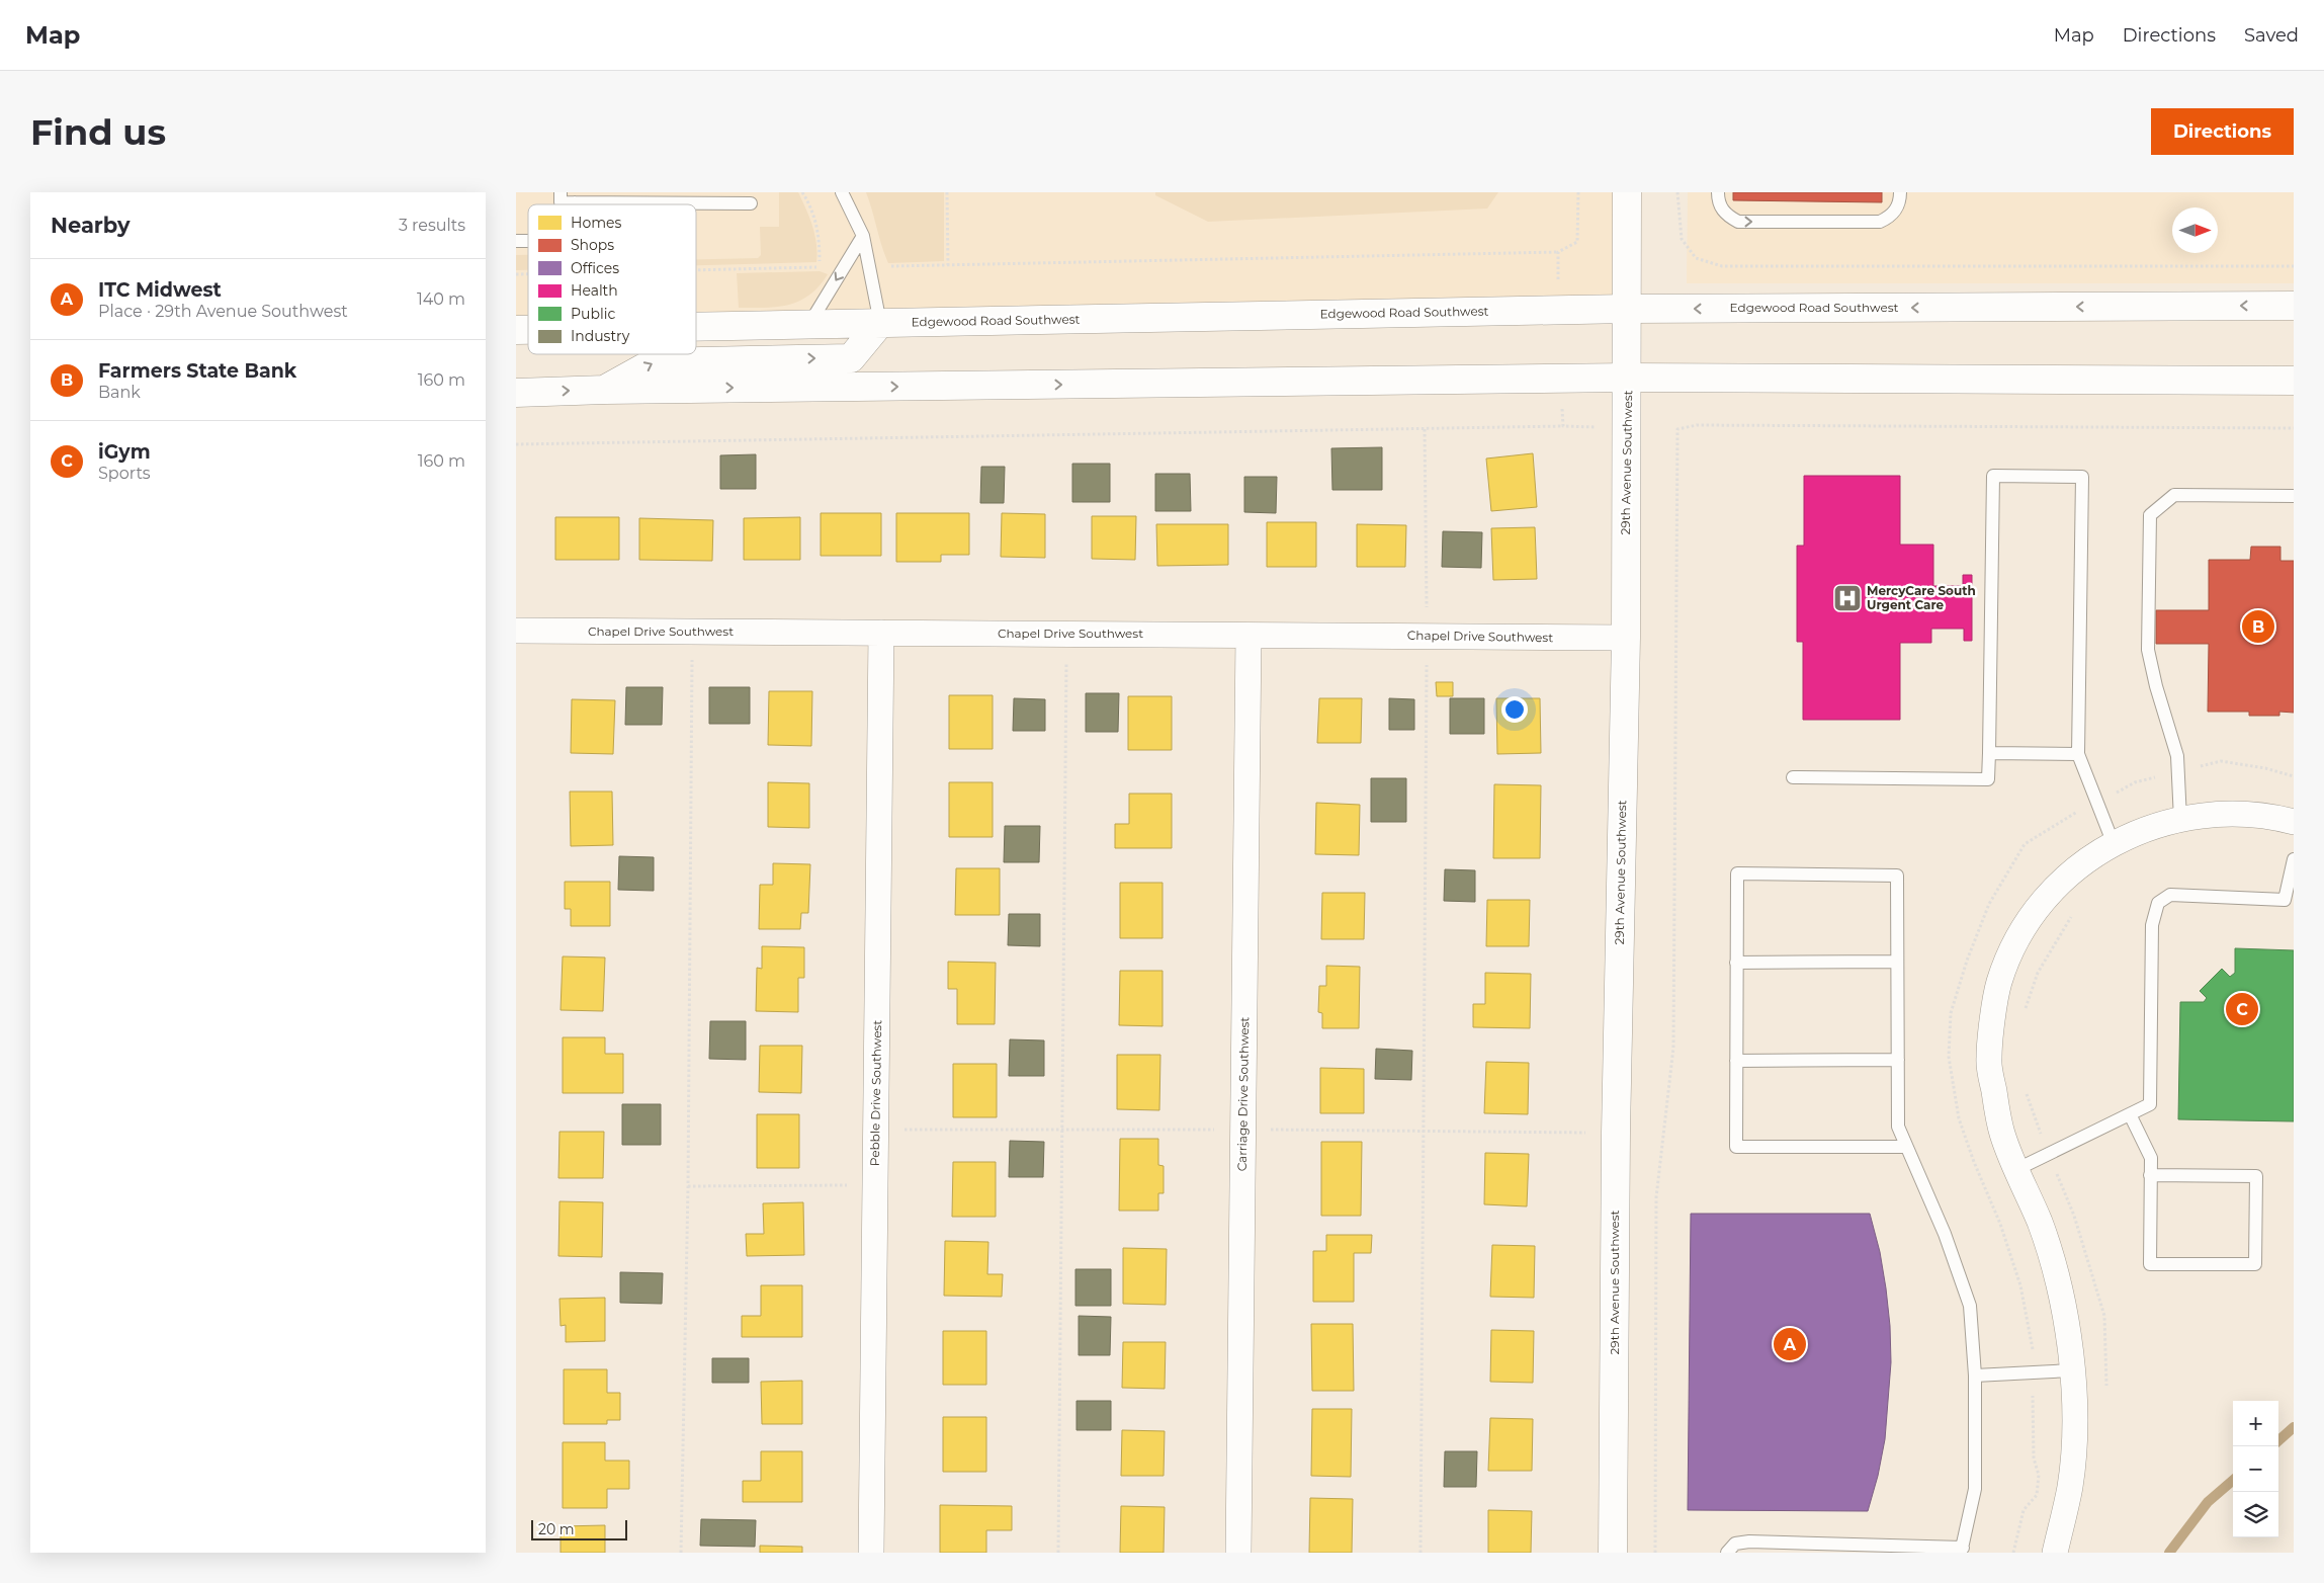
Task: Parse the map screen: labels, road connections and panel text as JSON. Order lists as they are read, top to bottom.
{
  "streets": {
    "main road": ["Edgewood Road Southwest", "29th Avenue Southwest"],
    "street": ["Chapel Drive Southwest", "Pebble Drive Southwest", "Carriage Drive Southwest"]
  },
  "crossings": [
    ["Edgewood Road Southwest", "29th Avenue Southwest"],
    ["29th Avenue Southwest", "Chapel Drive Southwest"],
    ["Chapel Drive Southwest", "Pebble Drive Southwest"],
    ["Chapel Drive Southwest", "Carriage Drive Southwest"]
  ],
  "places": {
    "hospital": ["MercyCare South Urgent Care"]
  },
  "legend": [
    "Homes",
    "Shops",
    "Offices",
    "Health",
    "Public",
    "Industry"
  ],
  "scale_bar": "20 m",
  "north": "right",
  "page": {
    "header": "Map",
    "nav": ["Map", "Directions", "Saved"],
    "buttons": "Directions",
    "title": "Find us",
    "heading": ["Nearby", "3 results"],
    "list": [
      {
        "mark": "A",
        "name": "ITC Midwest",
        "note": "Place · 29th Avenue Southwest",
        "value": "140 m"
      },
      {
        "mark": "B",
        "name": "Farmers State Bank",
        "note": "Bank",
        "value": "160 m"
      },
      {
        "mark": "C",
        "name": "iGym",
        "note": "Sports",
        "value": "160 m"
      }
    ],
    "pins": ["B", "C", "A"],
    "map_buttons": ["+", "−"],
    "scale": "20 m"
  }
}
